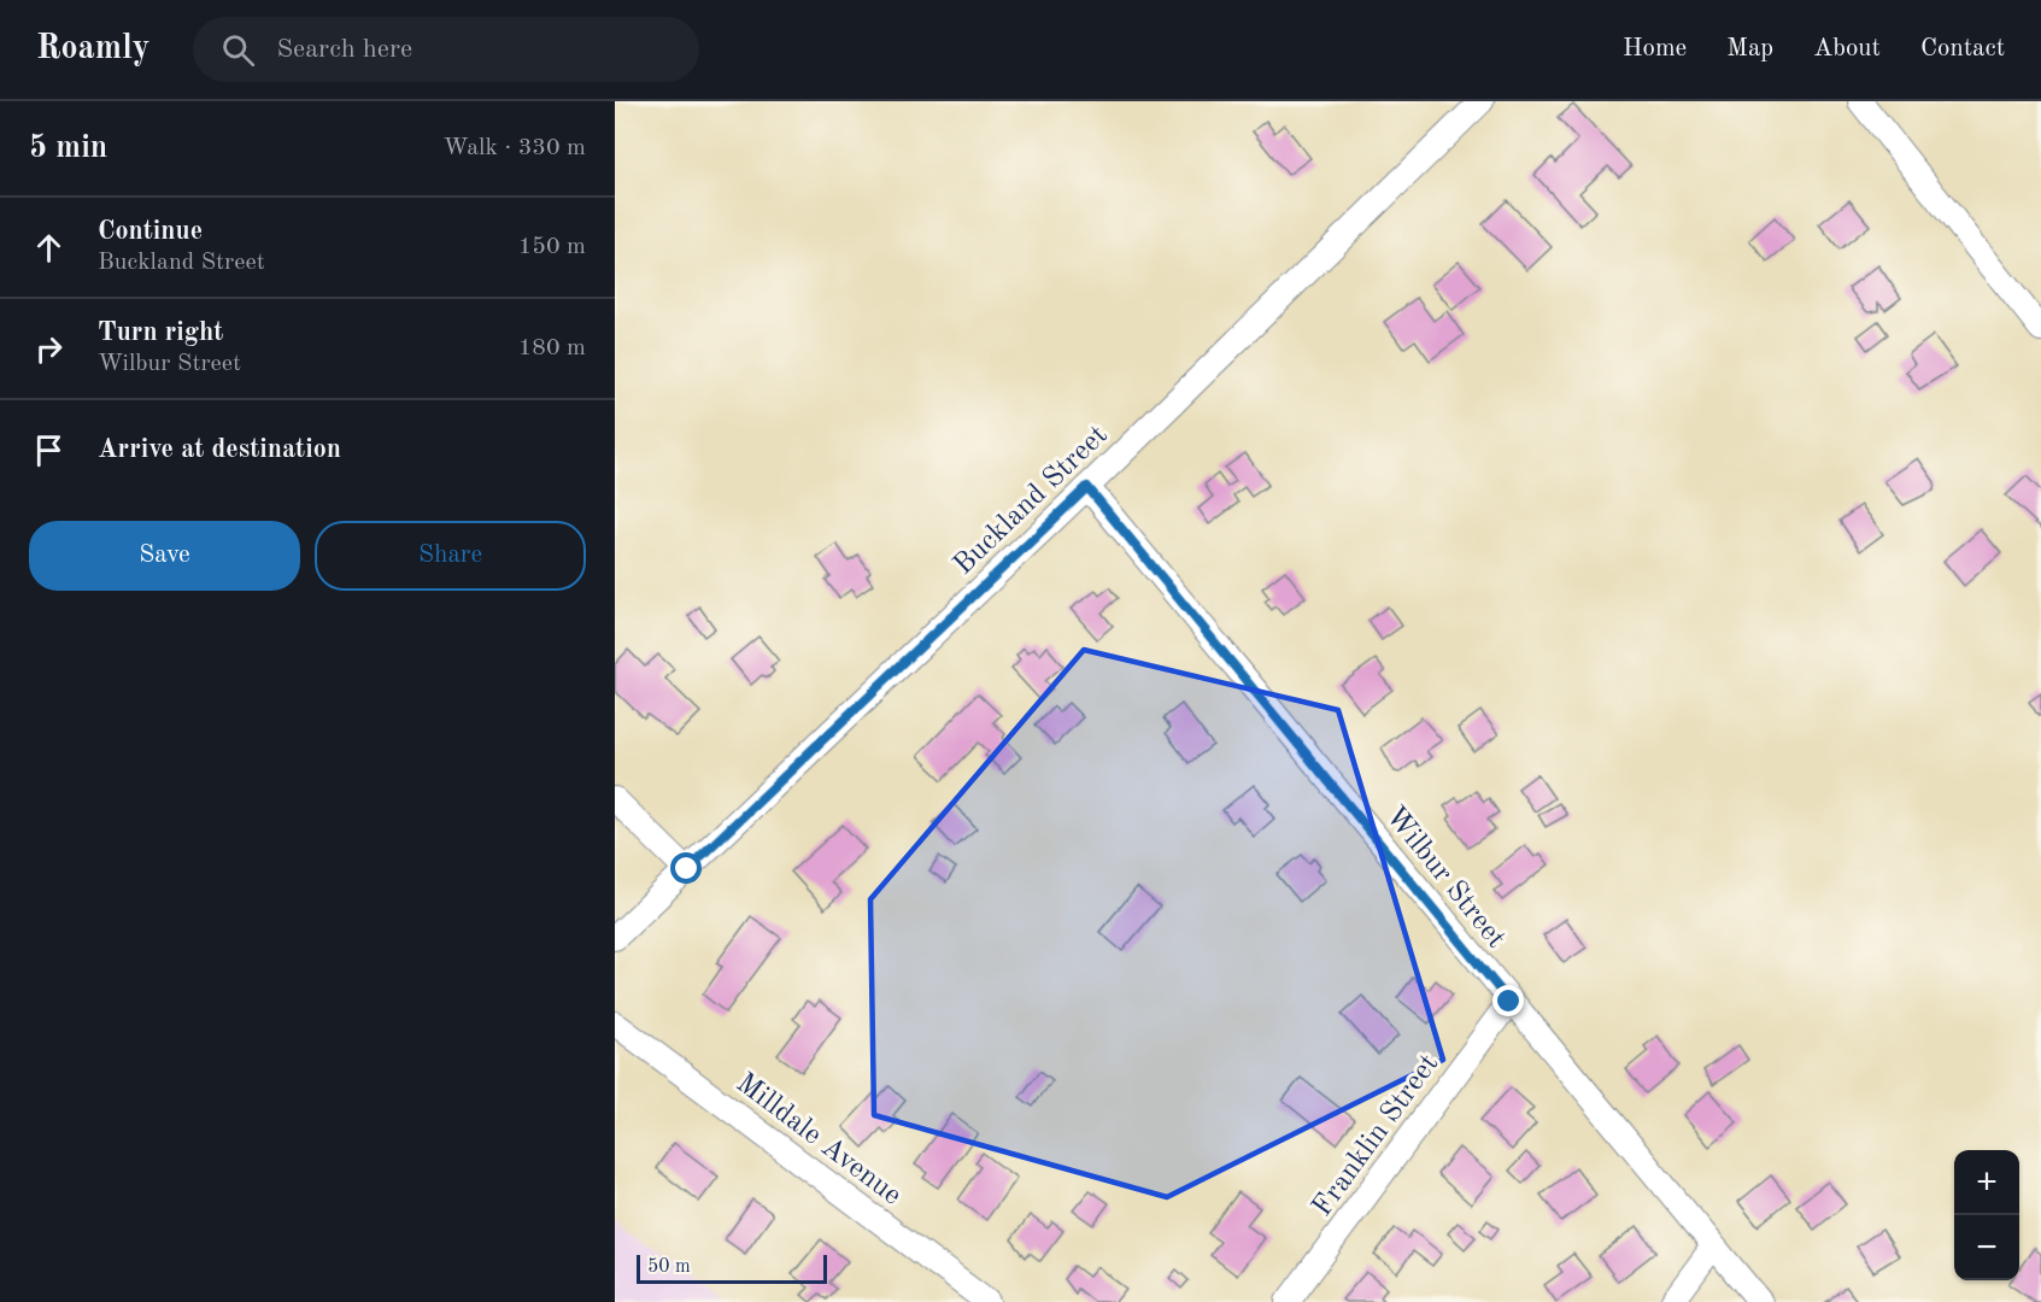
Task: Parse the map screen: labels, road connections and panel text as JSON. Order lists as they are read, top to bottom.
{
  "streets": {
    "street": [
      "Buckland Street",
      "Wilbur Street",
      "Franklin Street",
      "Milldale Avenue"
    ]
  },
  "crossings": [
    ["Buckland Street", "Wilbur Street"],
    ["Wilbur Street", "Franklin Street"]
  ],
  "scale_bar": "50 m",
  "page": {
    "header": "Roamly",
    "search": "Search here",
    "nav": [
      "Home",
      "Map",
      "About",
      "Contact"
    ],
    "heading": ["5 min", "Walk · 330 m"],
    "list": [
      ["Continue", "Buckland Street", "150 m"],
      ["Turn right", "Wilbur Street", "180 m"],
      "Arrive at destination"
    ],
    "buttons": ["Save", "Share"],
    "map_buttons": ["+", "−"],
    "scale": "50 m"
  }
}
